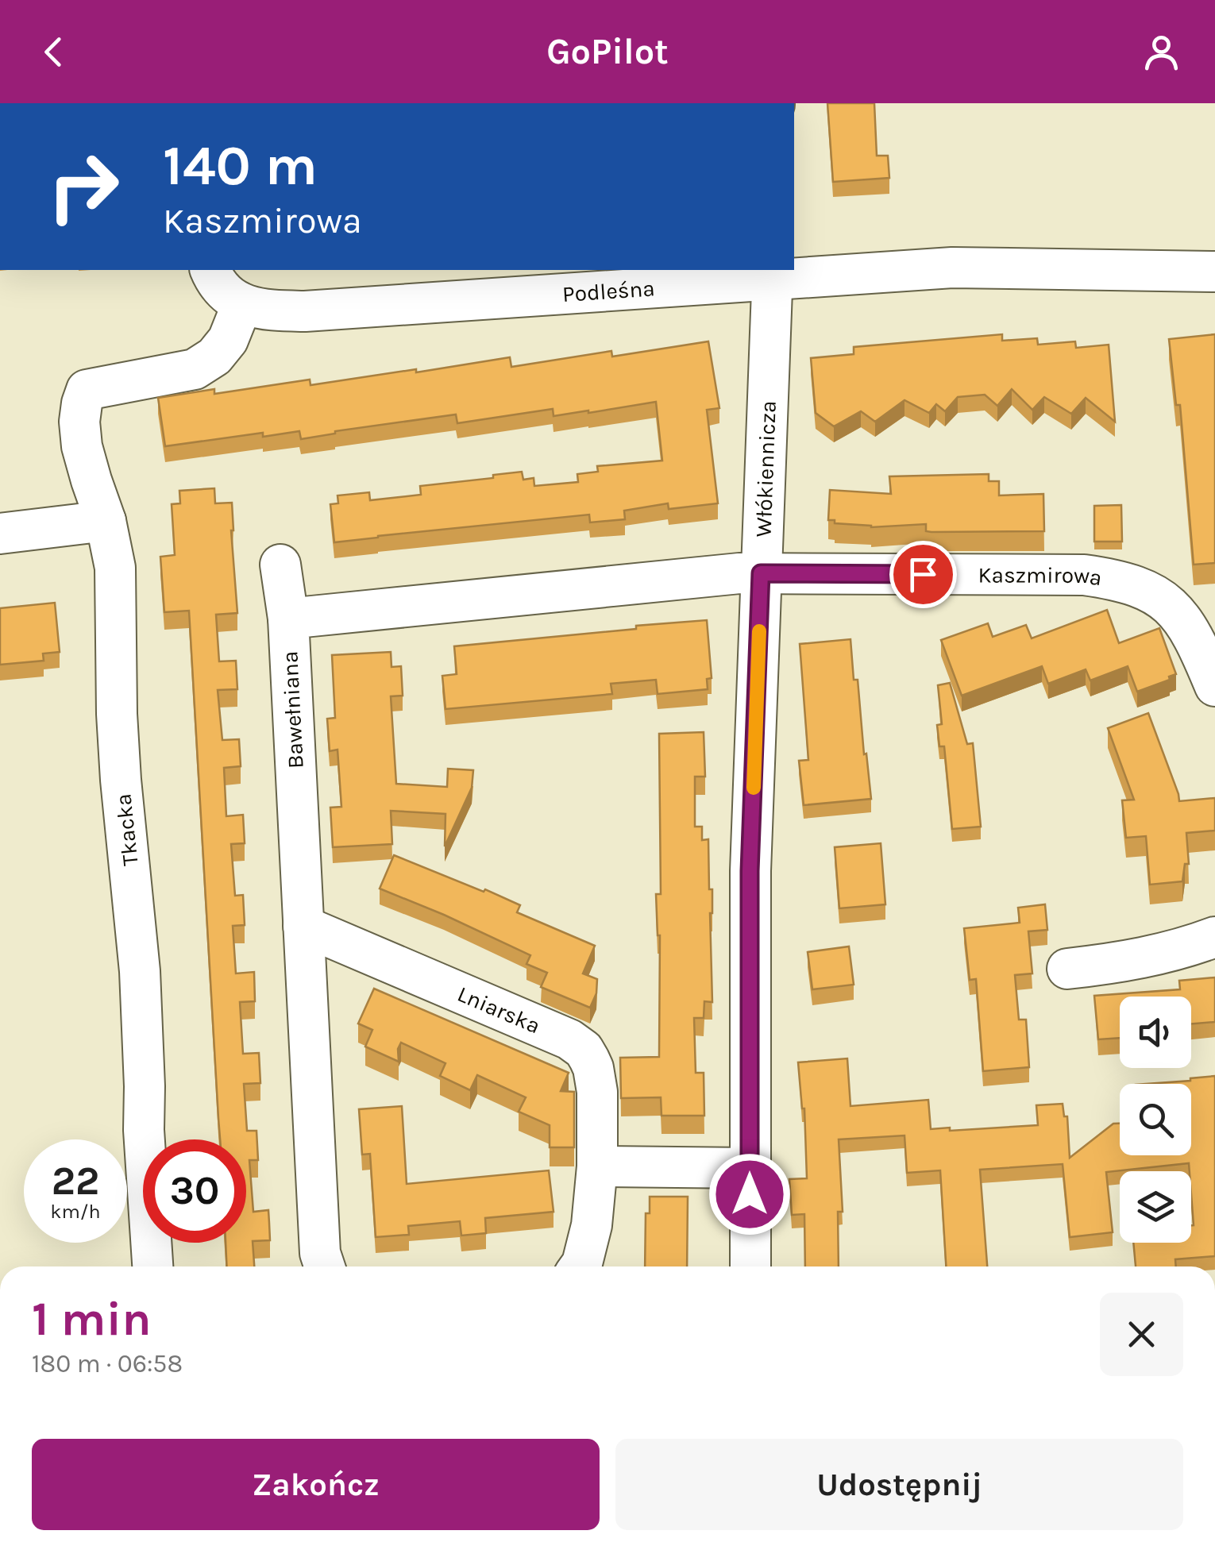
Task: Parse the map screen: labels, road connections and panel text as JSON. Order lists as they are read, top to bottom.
{
  "streets": {
    "street": [
      "Podleśna",
      "Włókiennicza",
      "Kaszmirowa",
      "Bawełniana",
      "Tkacka",
      "Lniarska"
    ]
  },
  "crossings": [
    ["Podleśna", "Włókiennicza"],
    ["Podleśna", "Tkacka"],
    ["Włókiennicza", "Kaszmirowa"],
    ["Włókiennicza", "Bawełniana"],
    ["Kaszmirowa", "Bawełniana"],
    ["Bawełniana", "Lniarska"]
  ],
  "page": {
    "header": "GoPilot",
    "turn": ["140 m", "Kaszmirowa"],
    "speed": "22 km/h",
    "limit": "30",
    "heading": ["1 min", "180 m · 06:58"],
    "buttons": ["Zakończ", "Udostępnij"]
  }
}
